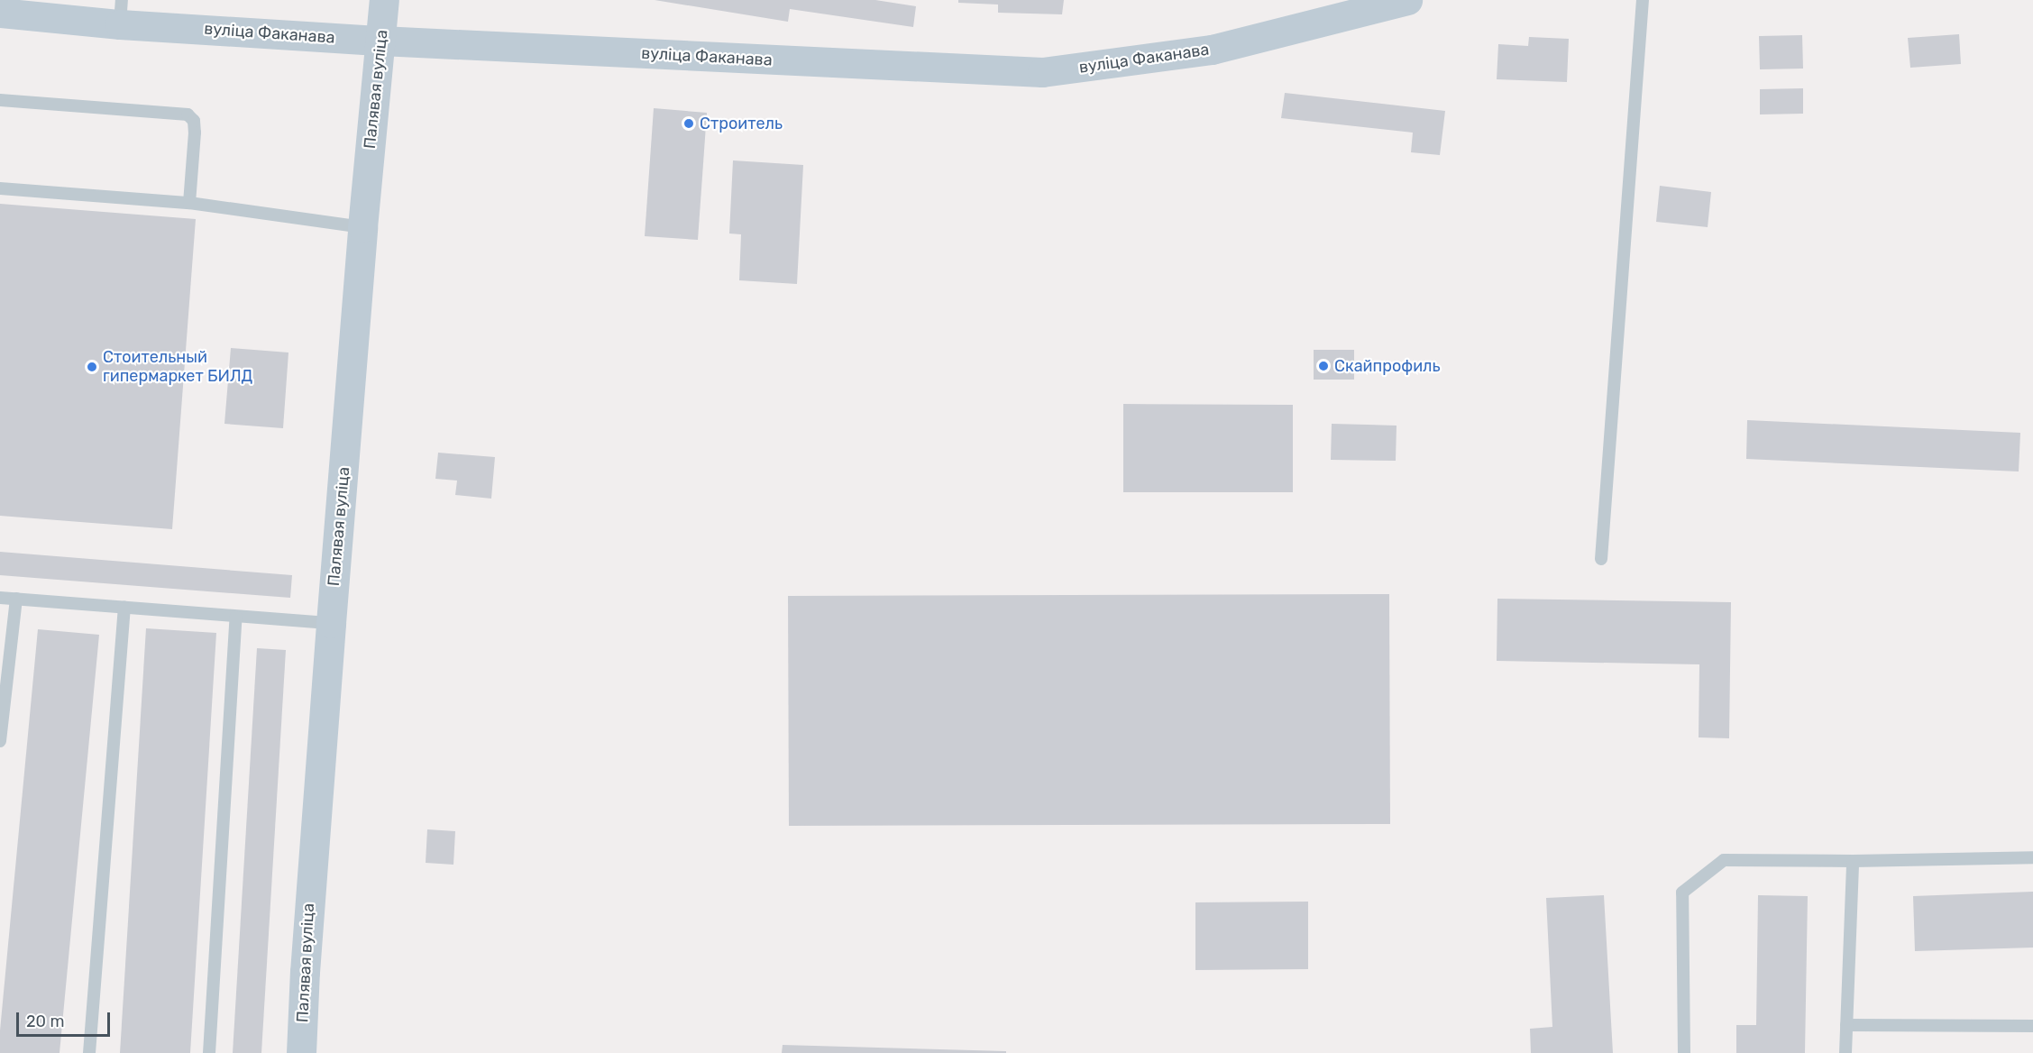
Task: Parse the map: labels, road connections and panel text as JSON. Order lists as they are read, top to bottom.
{
  "streets": {
    "main road": ["вуліца Факанава", "Палявая вуліца"]
  },
  "crossings": [
    ["вуліца Факанава", "Палявая вуліца"]
  ],
  "places": ["Строитель", "Скайпрофиль", "Стоительный гипермаркет БИЛД"],
  "scale_bar": "20 m"
}
